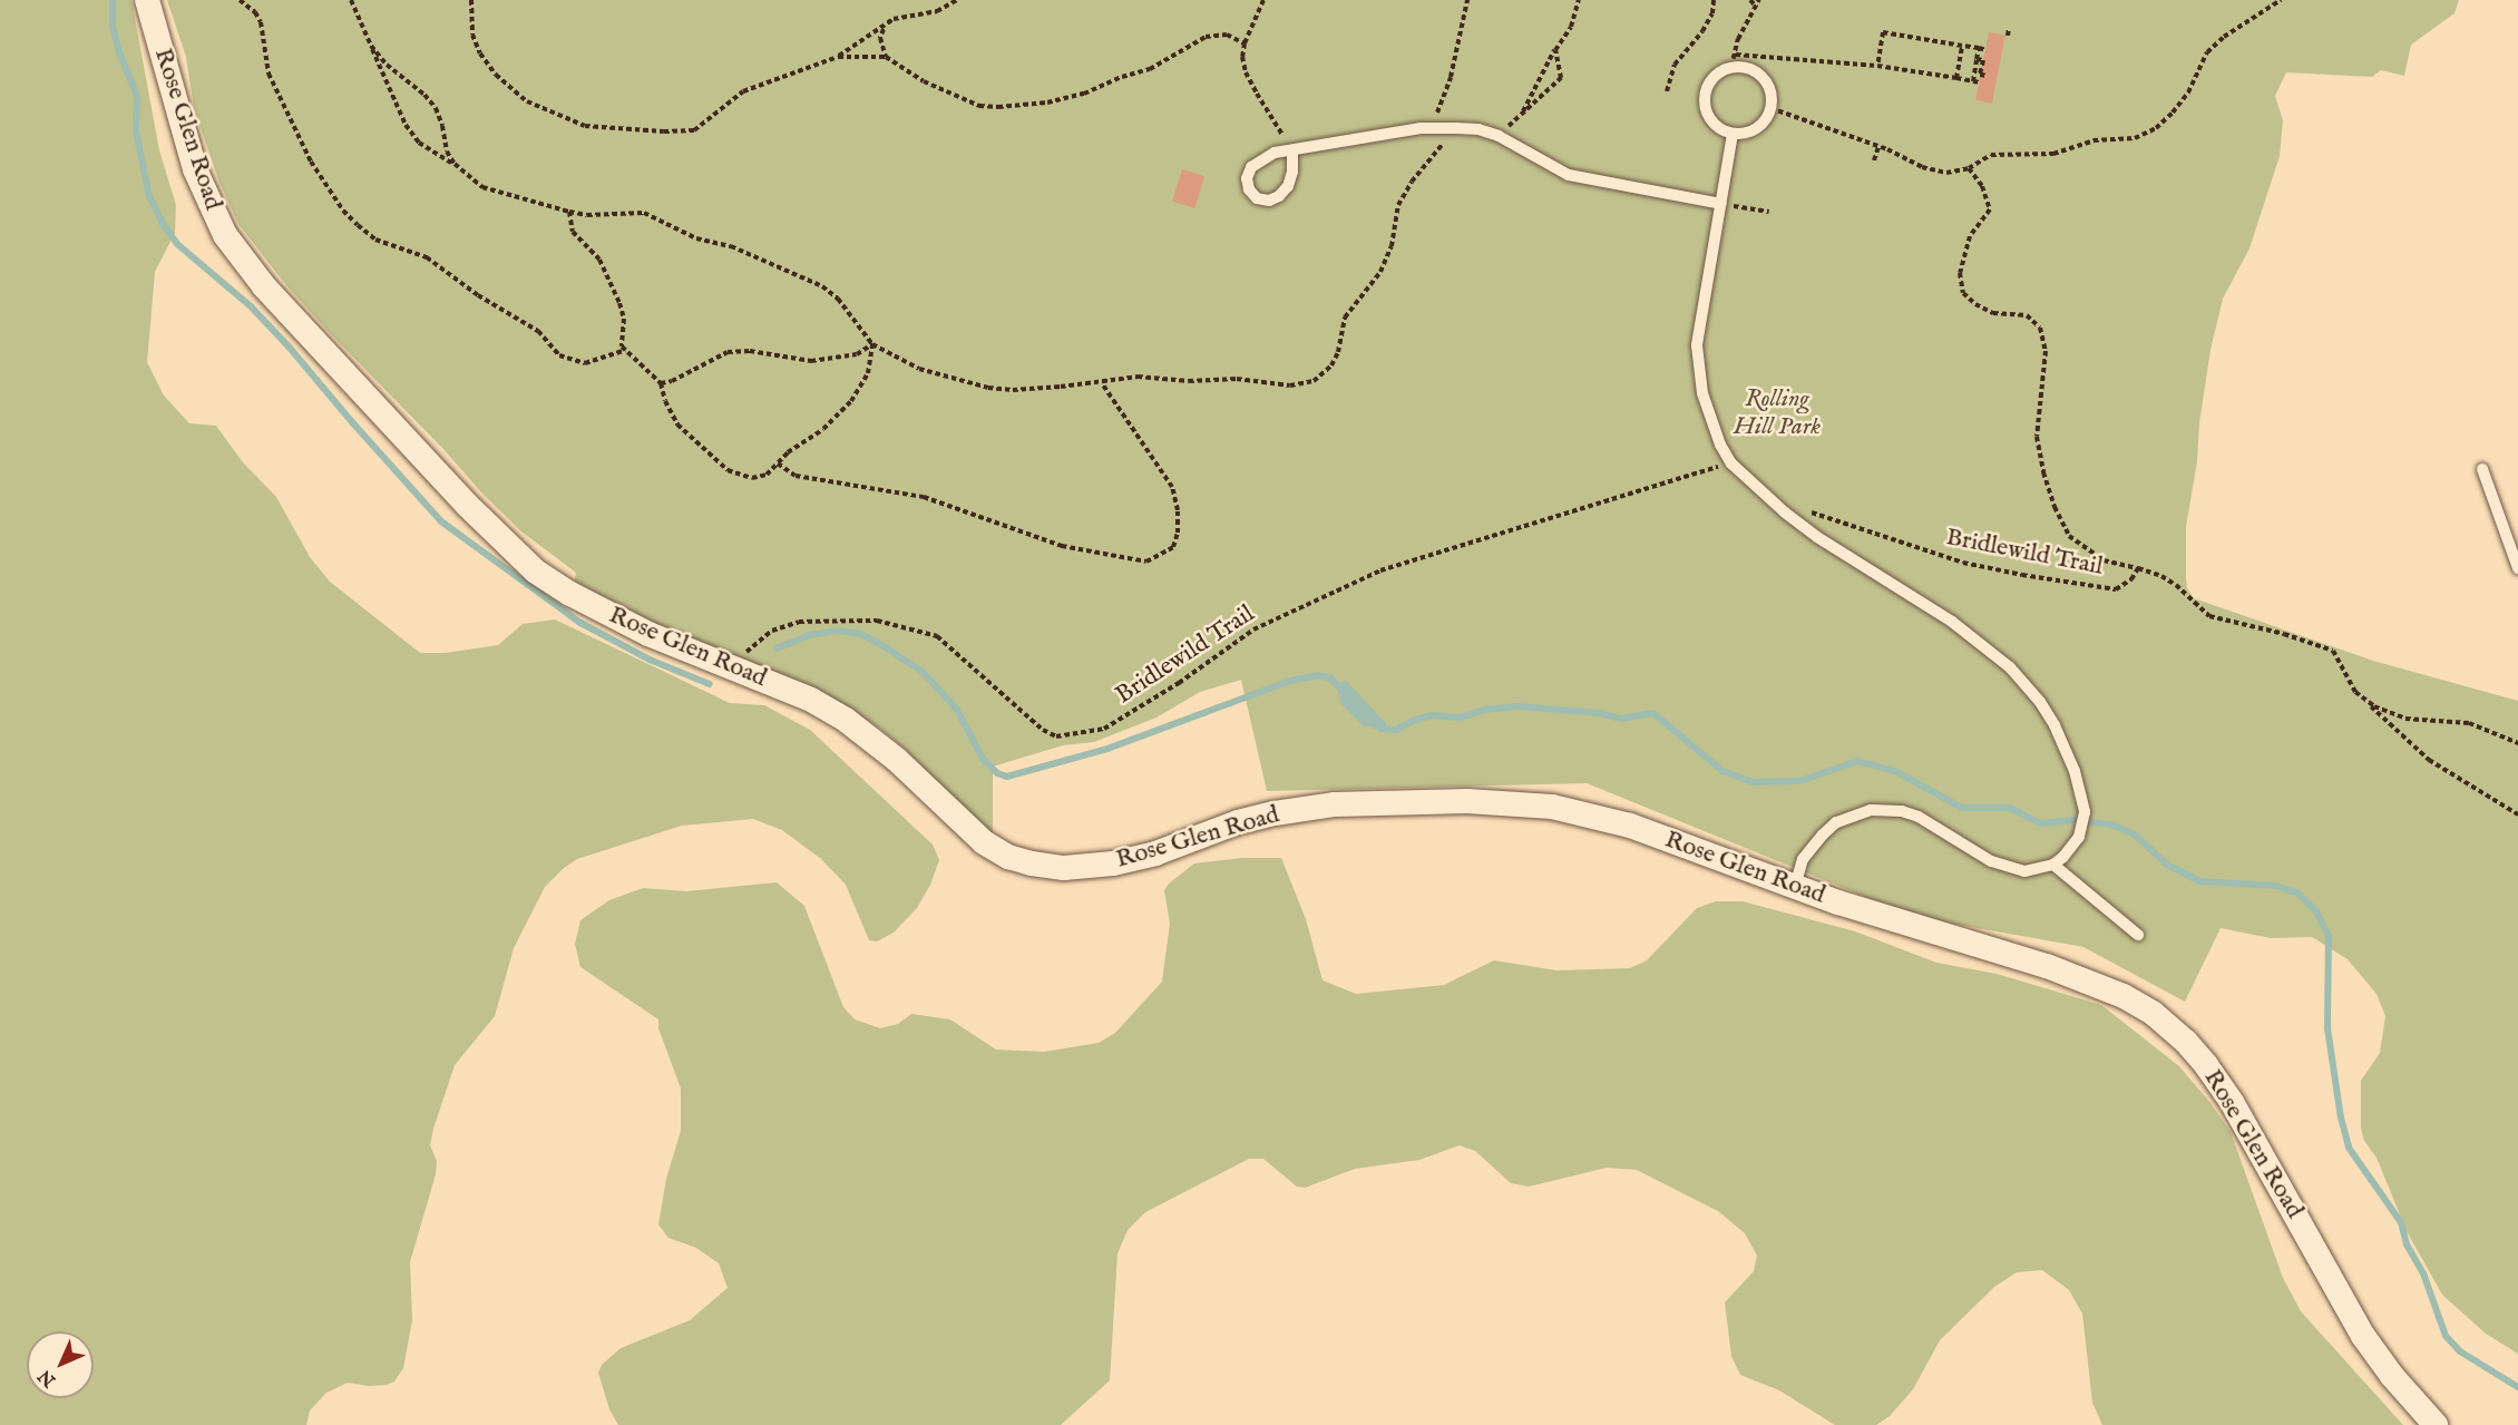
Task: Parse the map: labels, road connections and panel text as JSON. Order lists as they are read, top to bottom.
{
  "streets": {
    "street": ["Rose Glen Road"],
    "path": ["Bridlewild Trail"]
  },
  "crossings": [
    ["Rose Glen Road", "Bridlewild Trail"]
  ],
  "parks": ["Rolling Hill Park"],
  "north": "bottom left"
}
